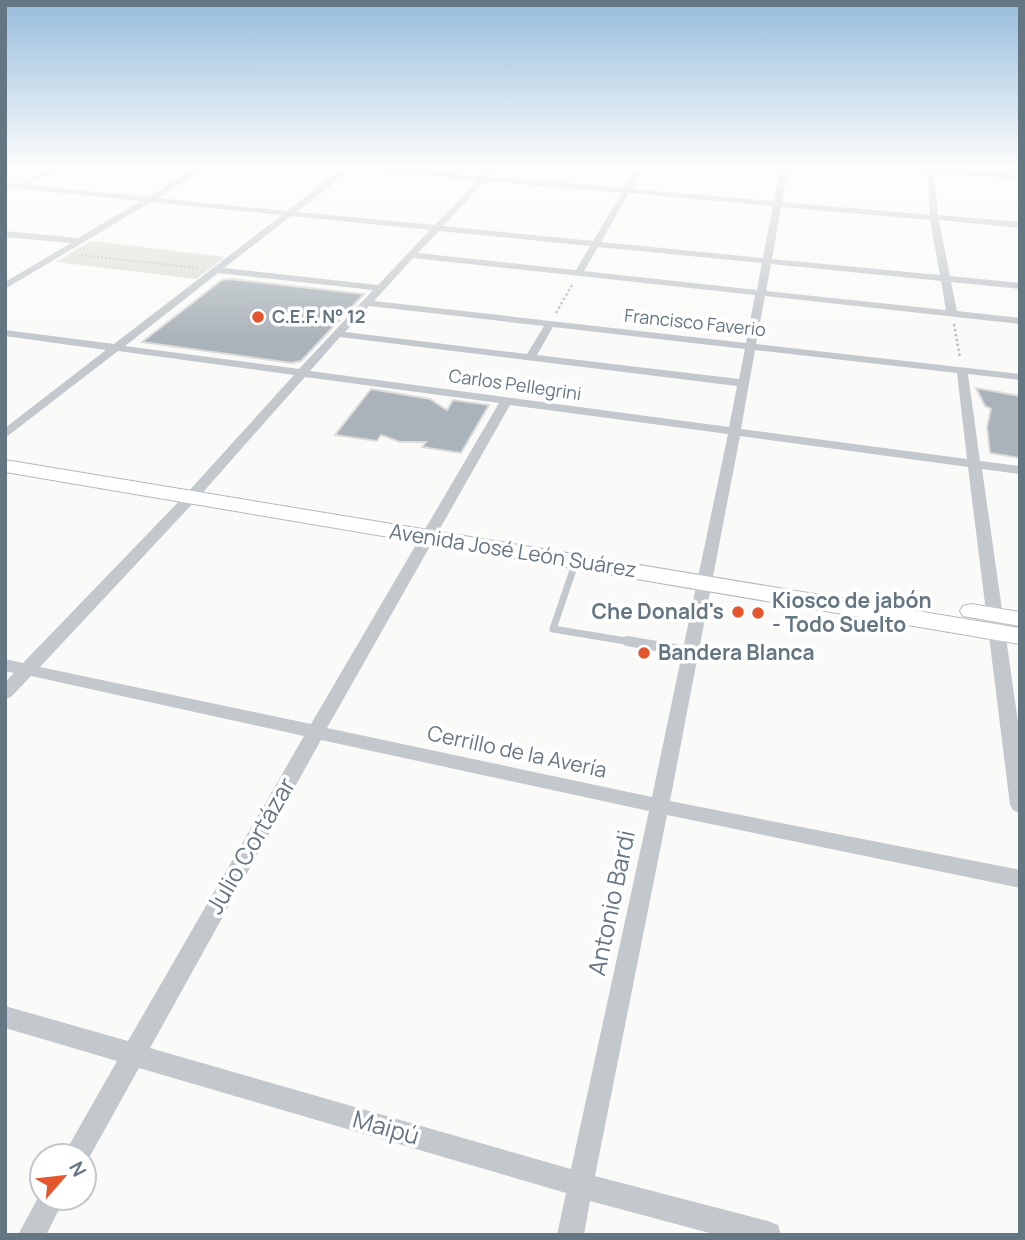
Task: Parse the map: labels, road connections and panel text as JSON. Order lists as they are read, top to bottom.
{
  "streets": {
    "main road": ["Avenida José León Suárez"],
    "street": [
      "Francisco Faverio",
      "Carlos Pellegrini",
      "Cerrillo de la Avería",
      "Julio Cortázar",
      "Antonio Bardi",
      "Maipú"
    ]
  },
  "crossings": [
    ["Francisco Faverio", "Antonio Bardi"],
    ["Carlos Pellegrini", "Julio Cortázar"],
    ["Carlos Pellegrini", "Antonio Bardi"],
    ["Avenida José León Suárez", "Julio Cortázar"],
    ["Avenida José León Suárez", "Antonio Bardi"],
    ["Cerrillo de la Avería", "Julio Cortázar"],
    ["Cerrillo de la Avería", "Antonio Bardi"],
    ["Julio Cortázar", "Maipú"],
    ["Antonio Bardi", "Maipú"]
  ],
  "places": [
    "C.E.F. N° 12",
    "Che Donald's",
    "Kiosco de jabón - Todo Suelto",
    "Bandera Blanca"
  ],
  "north": "top right"
}
